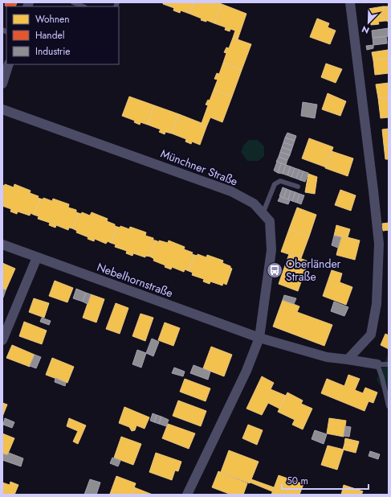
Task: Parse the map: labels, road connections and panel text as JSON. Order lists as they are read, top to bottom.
{
  "streets": {
    "street": ["Münchner Straße", "Nebelhornstraße"]
  },
  "crossings": [
    ["Münchner Straße", "Nebelhornstraße"]
  ],
  "places": {
    "bus stop": ["Oberländer Straße"]
  },
  "legend": ["Wohnen", "Handel", "Industrie"],
  "scale_bar": "50 m",
  "north": "bottom left"
}
